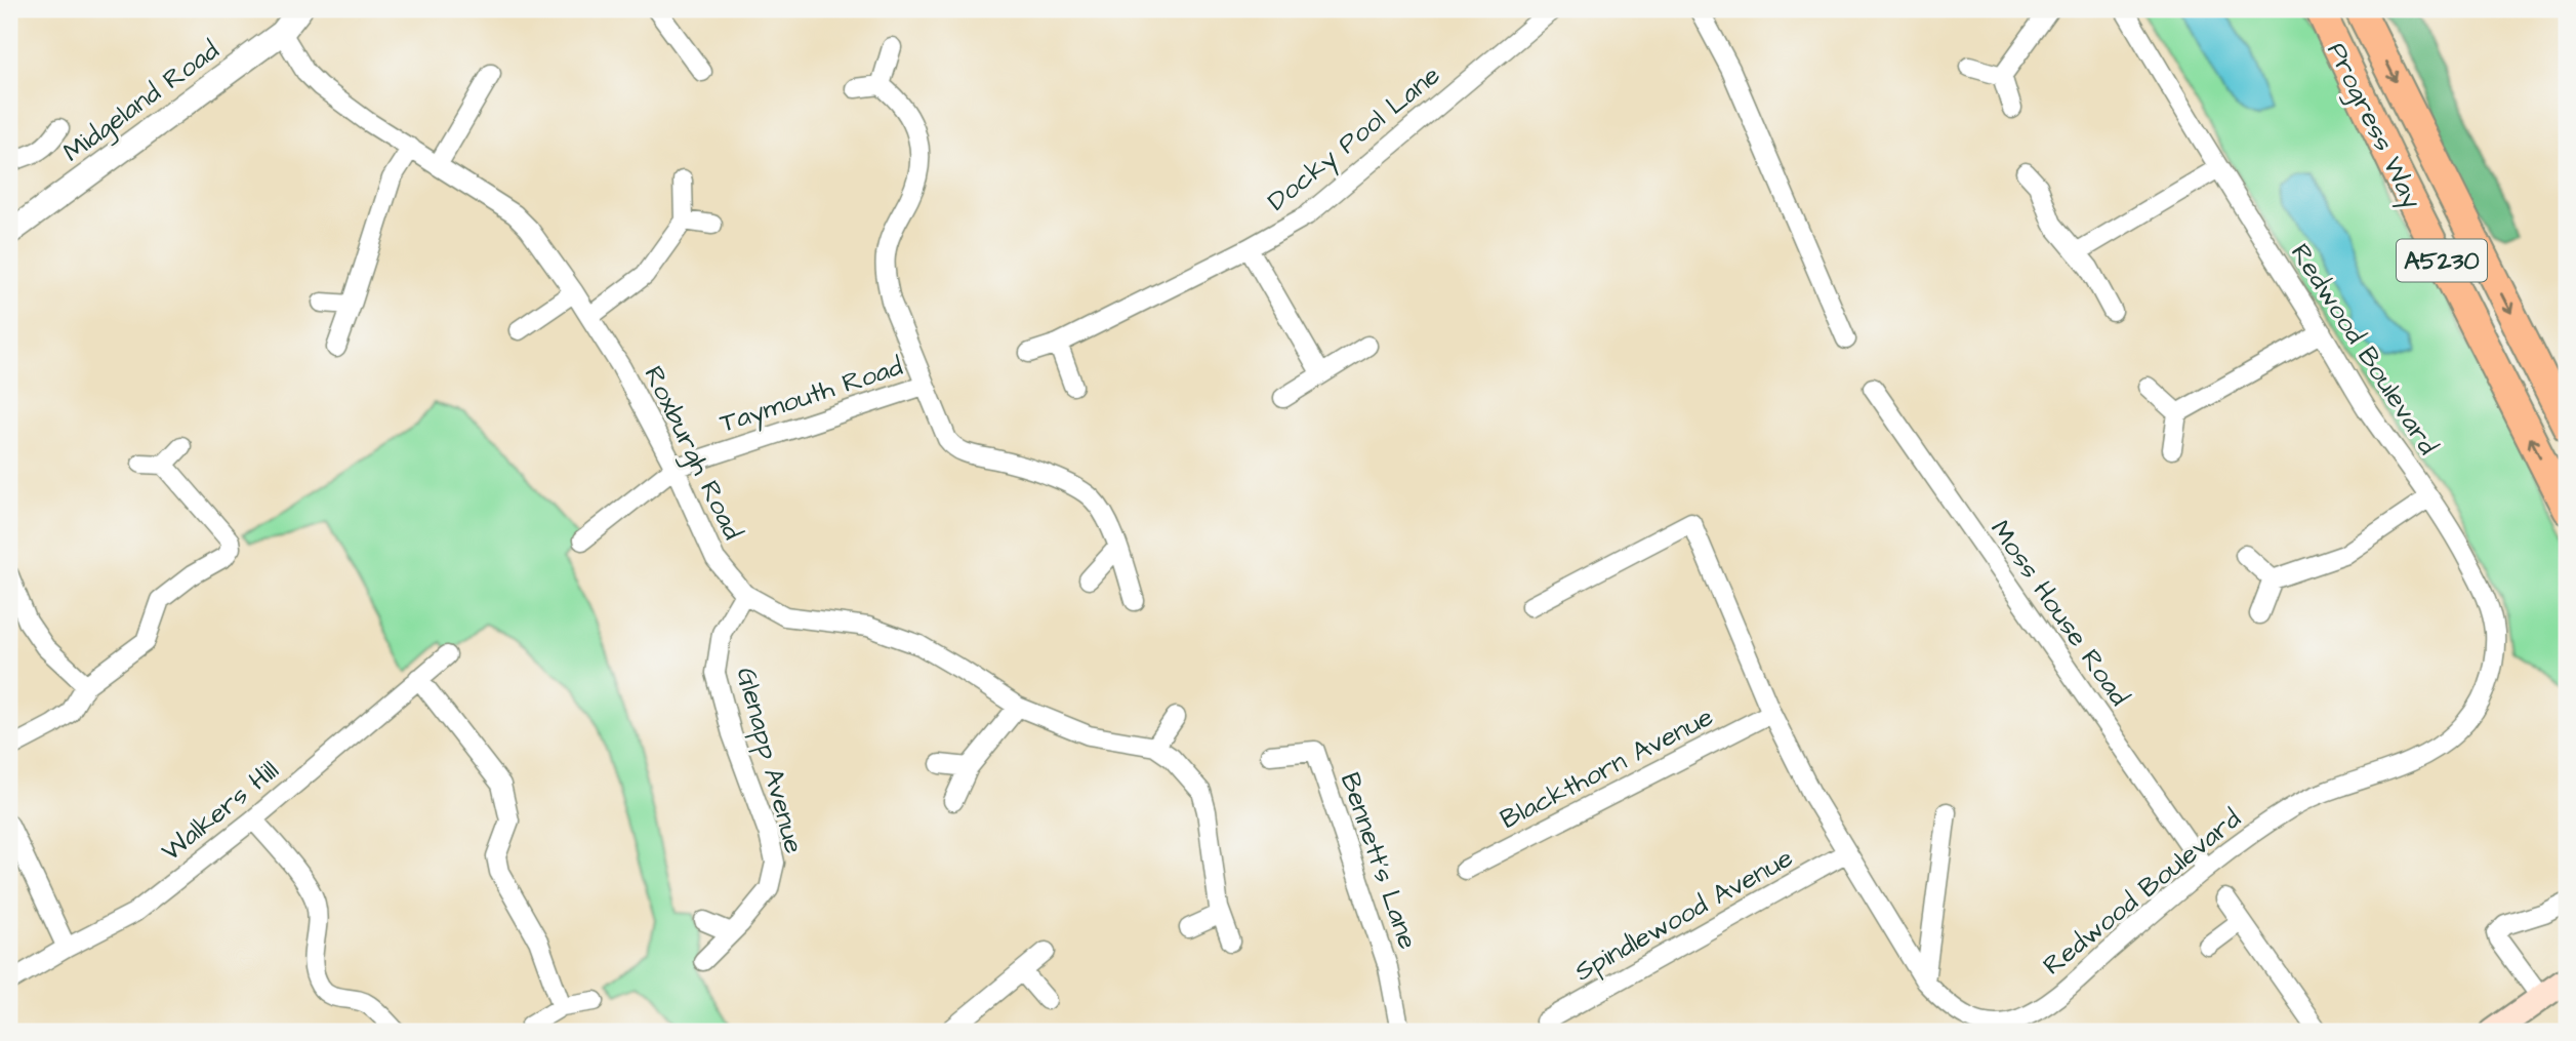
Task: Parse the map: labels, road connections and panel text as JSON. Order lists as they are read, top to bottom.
{
  "streets": {
    "main road": ["Progress Way", "A5230"],
    "street": [
      "Midgeland Road",
      "Docky Pool Lane",
      "Redwood Boulevard",
      "Taymouth Road",
      "Roxburgh Road",
      "Moss House Road",
      "Glenapp Avenue",
      "Blackthorn Avenue",
      "Walkers Hill",
      "Bennett's Lane",
      "Spindlewood Avenue"
    ]
  },
  "crossings": [
    ["Midgeland Road", "Roxburgh Road"],
    ["Redwood Boulevard", "Moss House Road"],
    ["Redwood Boulevard", "Blackthorn Avenue"],
    ["Redwood Boulevard", "Spindlewood Avenue"],
    ["Taymouth Road", "Roxburgh Road"],
    ["Roxburgh Road", "Glenapp Avenue"]
  ]
}
